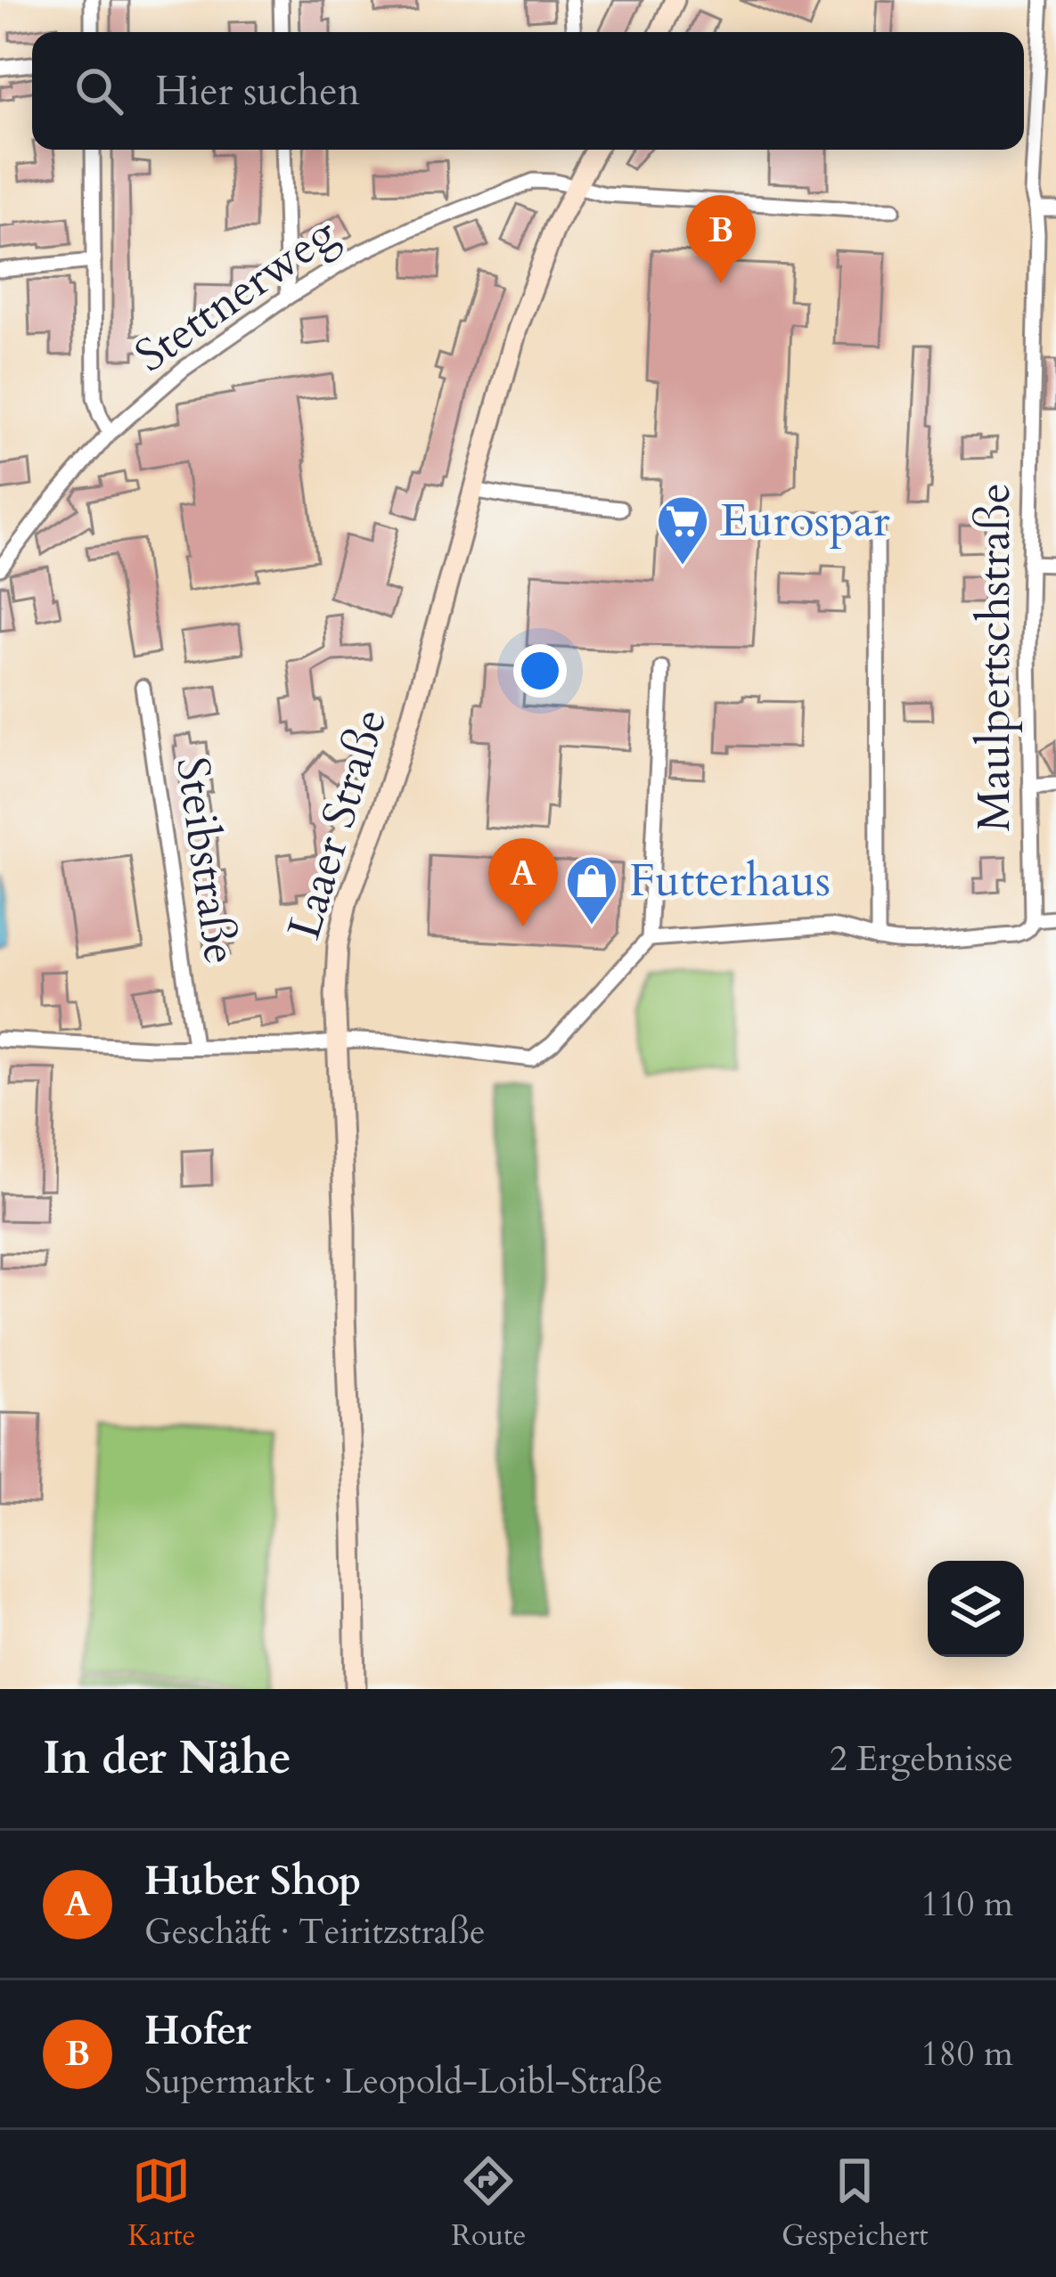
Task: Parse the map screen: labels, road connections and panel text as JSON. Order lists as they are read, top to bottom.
{
  "streets": {
    "street": [
      "Stettnerweg",
      "Maulpertschstraße",
      "Laaer Straße",
      "Steibstraße"
    ]
  },
  "crossings": [
    ["Stettnerweg", "Laaer Straße"]
  ],
  "places": {
    "supermarket": ["Eurospar"],
    "shop": ["Futterhaus"]
  },
  "page": {
    "search": "Hier suchen",
    "pins": ["B", "A"],
    "heading": ["In der Nähe", "2 Ergebnisse"],
    "list": [
      {
        "mark": "A",
        "name": "Huber Shop",
        "note": "Geschäft · Teiritzstraße",
        "value": "110 m"
      },
      {
        "mark": "B",
        "name": "Hofer",
        "note": "Supermarkt · Leopold-Loibl-Straße",
        "value": "180 m"
      }
    ],
    "nav": ["Karte", "Route", "Gespeichert"]
  }
}
